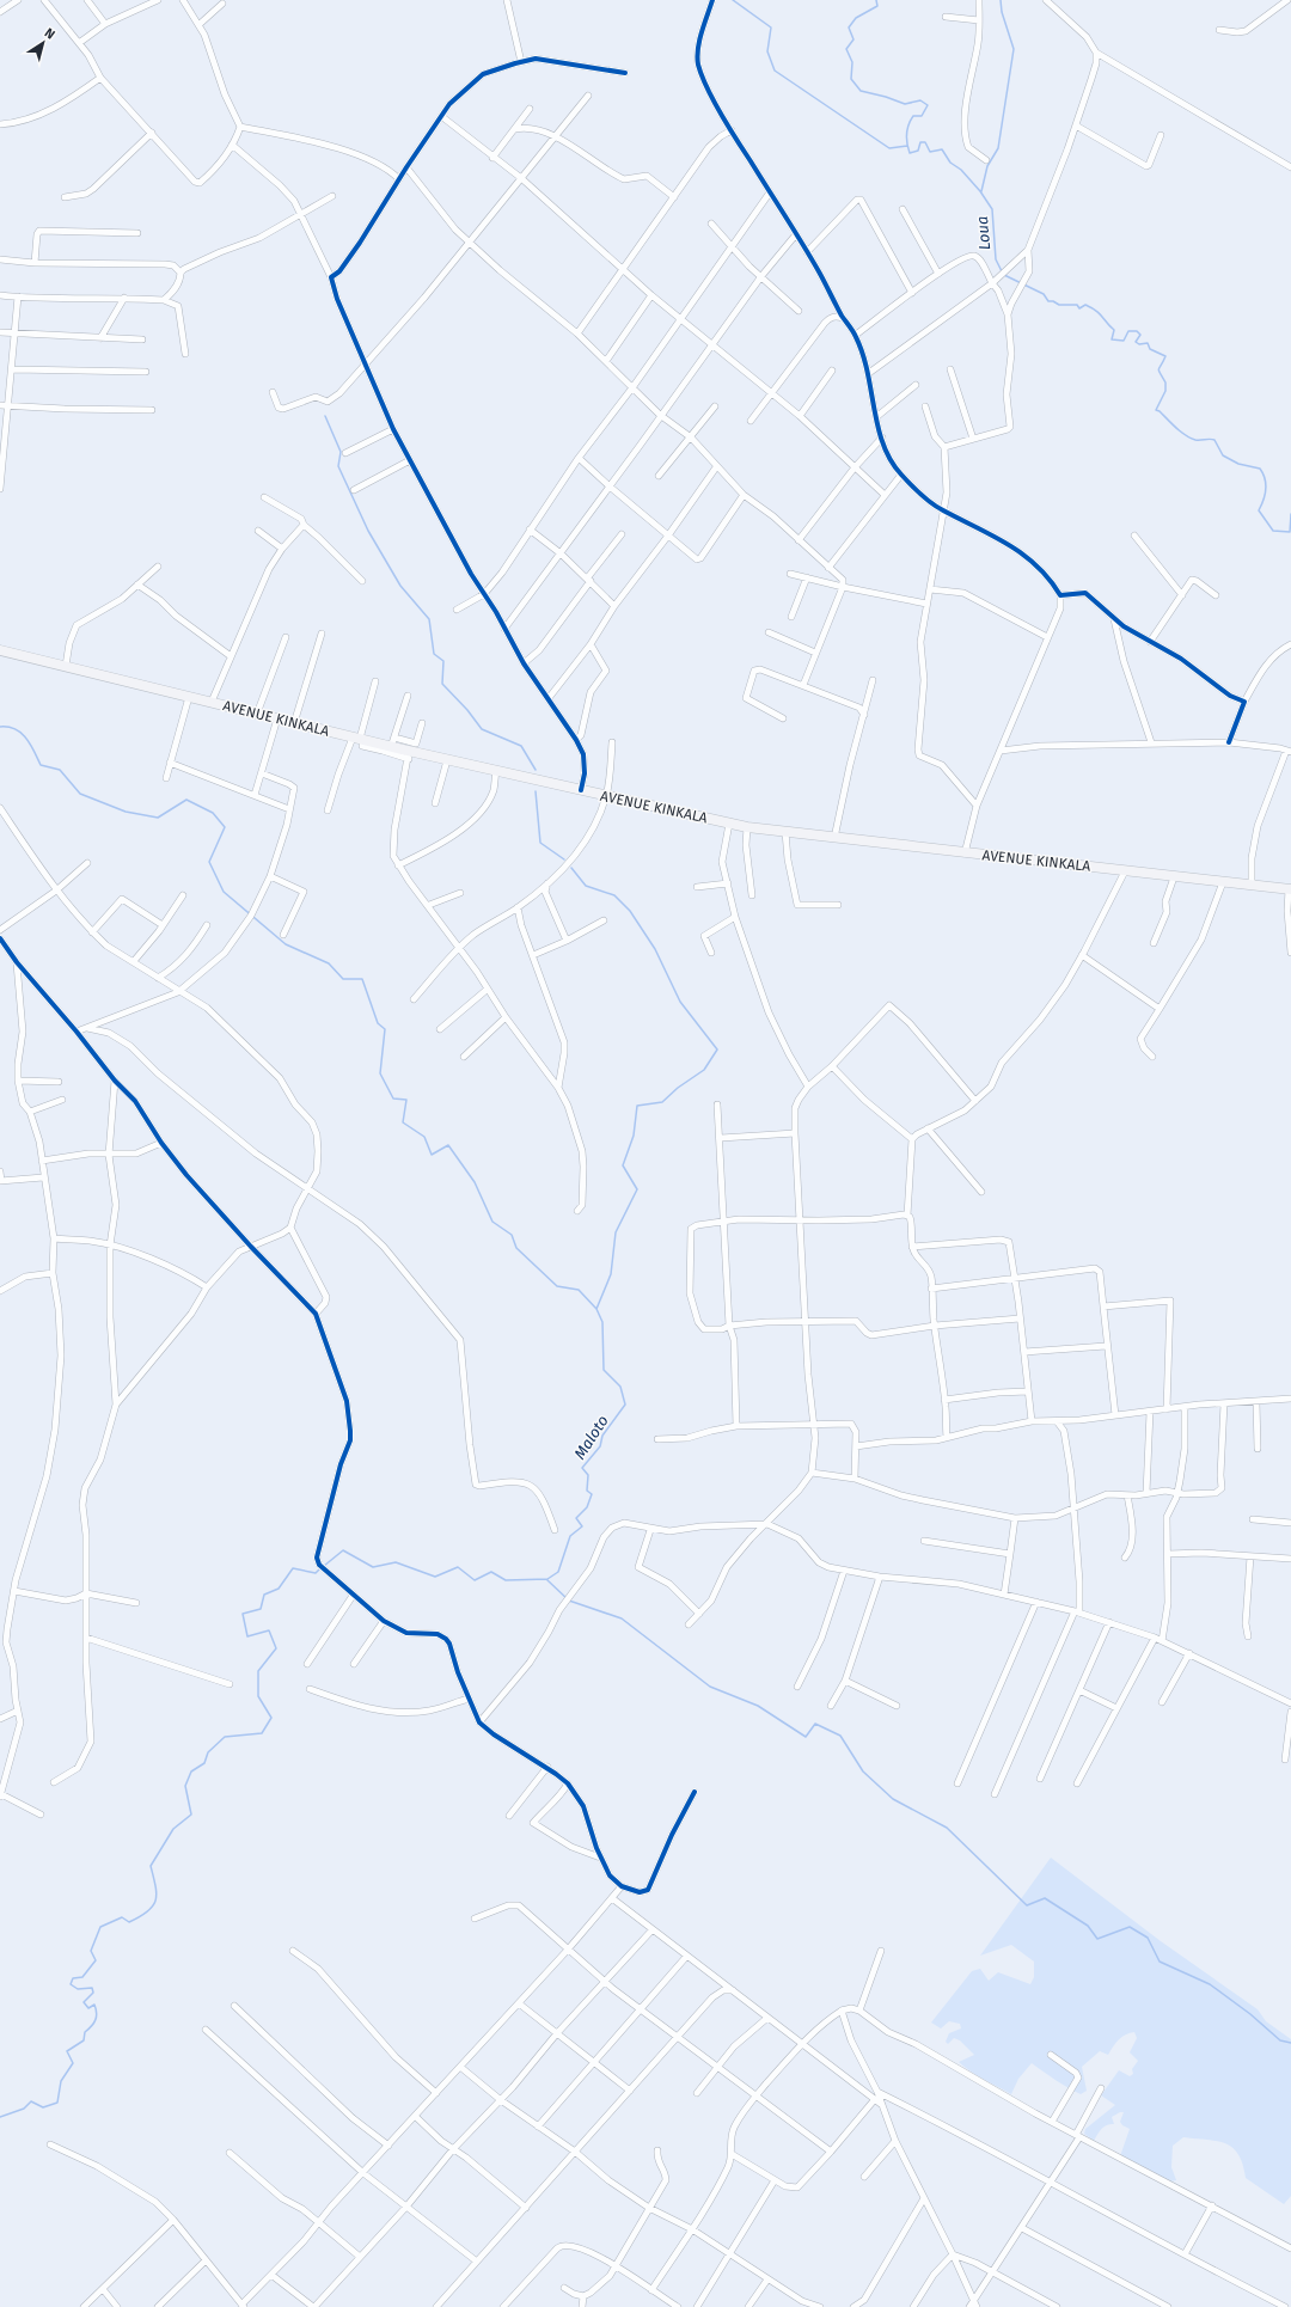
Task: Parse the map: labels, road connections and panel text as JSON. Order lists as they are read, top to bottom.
{
  "streets": {
    "main road": ["AVENUE KINKALA"]
  },
  "water": ["Loua", "Maloto"],
  "north": "top right"
}
